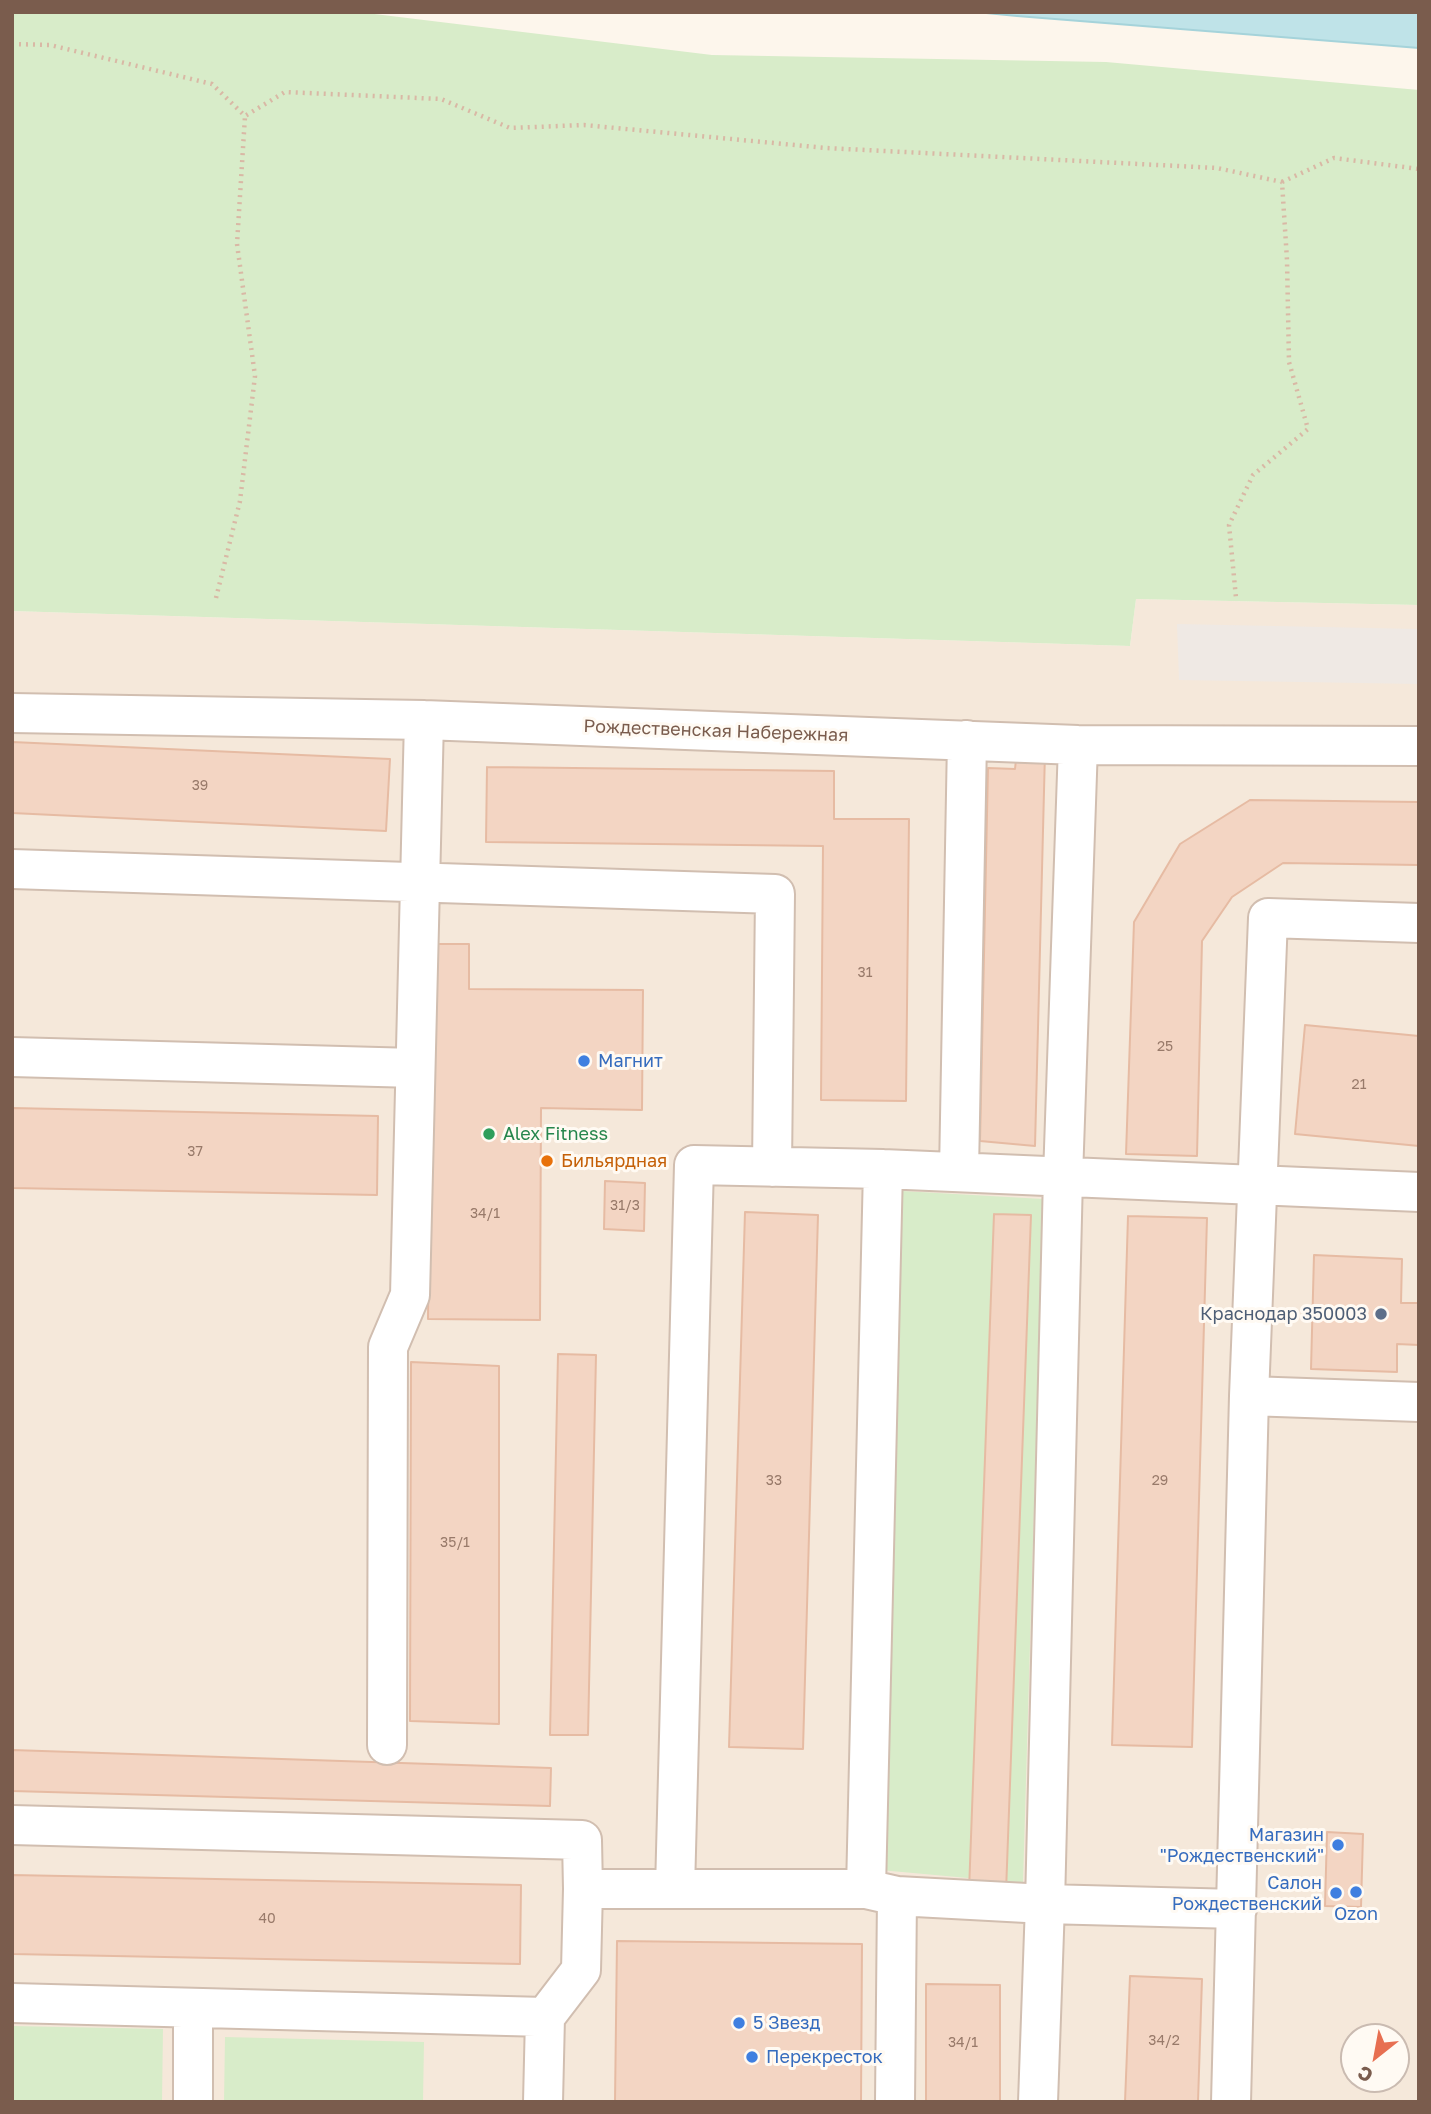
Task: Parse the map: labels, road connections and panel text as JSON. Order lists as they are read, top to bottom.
{
  "streets": {
    "street": ["Рождественская Набережная"]
  },
  "places": [
    "Магнит",
    "Alex Fitness",
    "Бильярдная",
    "Краснодар 350003",
    "Магазин \"Рождественский\"",
    "Ozon",
    "Салон Рождественский",
    "5 Звезд",
    "Перекресток"
  ],
  "house_numbers": [
    "39",
    "31",
    "25",
    "21",
    "37",
    "31/3",
    "34/1",
    "33",
    "29",
    "35/1",
    "40",
    "34/2",
    "34/1"
  ],
  "north": "bottom left"
}
